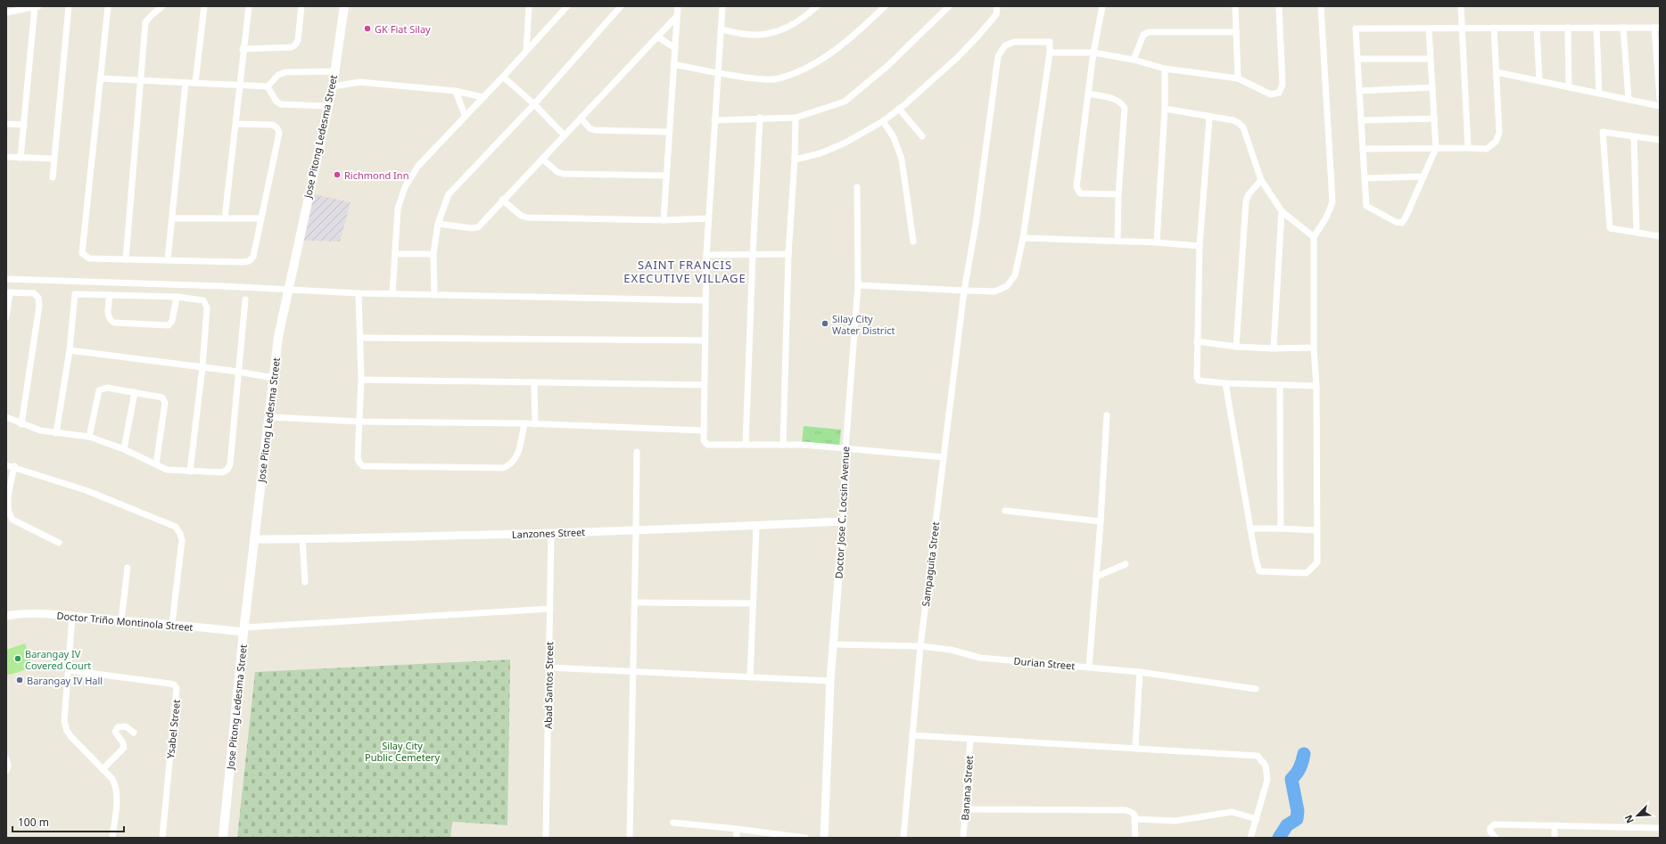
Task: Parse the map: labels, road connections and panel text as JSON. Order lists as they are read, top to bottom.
{
  "streets": {
    "main road": ["Jose Pitong Ledesma Street"],
    "street": [
      "Doctor Jose C. Locsin Avenue",
      "Lanzones Street",
      "Sampaguita Street",
      "Doctor Triño Montinola Street",
      "Durian Street",
      "Abad Santos Street",
      "Ysabel Street",
      "Banana Street"
    ]
  },
  "crossings": [
    ["Jose Pitong Ledesma Street", "Lanzones Street"],
    ["Jose Pitong Ledesma Street", "Doctor Triño Montinola Street"],
    ["Doctor Jose C. Locsin Avenue", "Lanzones Street"],
    ["Doctor Jose C. Locsin Avenue", "Durian Street"],
    ["Lanzones Street", "Abad Santos Street"],
    ["Sampaguita Street", "Durian Street"]
  ],
  "districts": ["SAINT FRANCIS EXECUTIVE VILLAGE"],
  "parks": ["Silay City Public Cemetery"],
  "places": [
    "GK Fiat Silay",
    "Richmond Inn",
    "Silay City Water District",
    "Barangay IV Covered Court",
    "Barangay IV Hall"
  ],
  "scale_bar": "100 m",
  "north": "bottom left"
}
